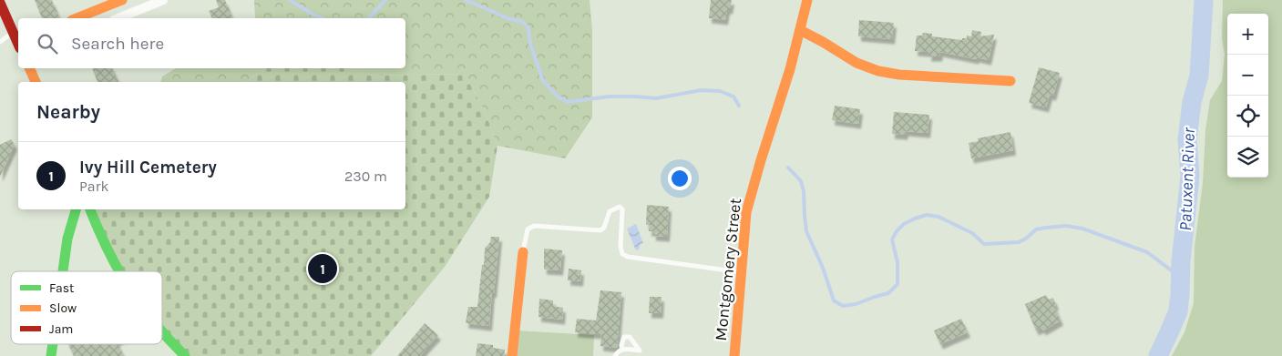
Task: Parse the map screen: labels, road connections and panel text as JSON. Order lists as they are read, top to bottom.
{
  "streets": {
    "street": ["Montgomery Street"]
  },
  "water": ["Patuxent River"],
  "legend": ["Fast", "Slow", "Jam"],
  "page": {
    "map_buttons": ["+", "−"],
    "search": "Search here",
    "heading": "Nearby",
    "list": [
      {
        "mark": "1",
        "name": "Ivy Hill Cemetery",
        "note": "Park",
        "value": "230 m"
      }
    ],
    "pins": "1"
  }
}
